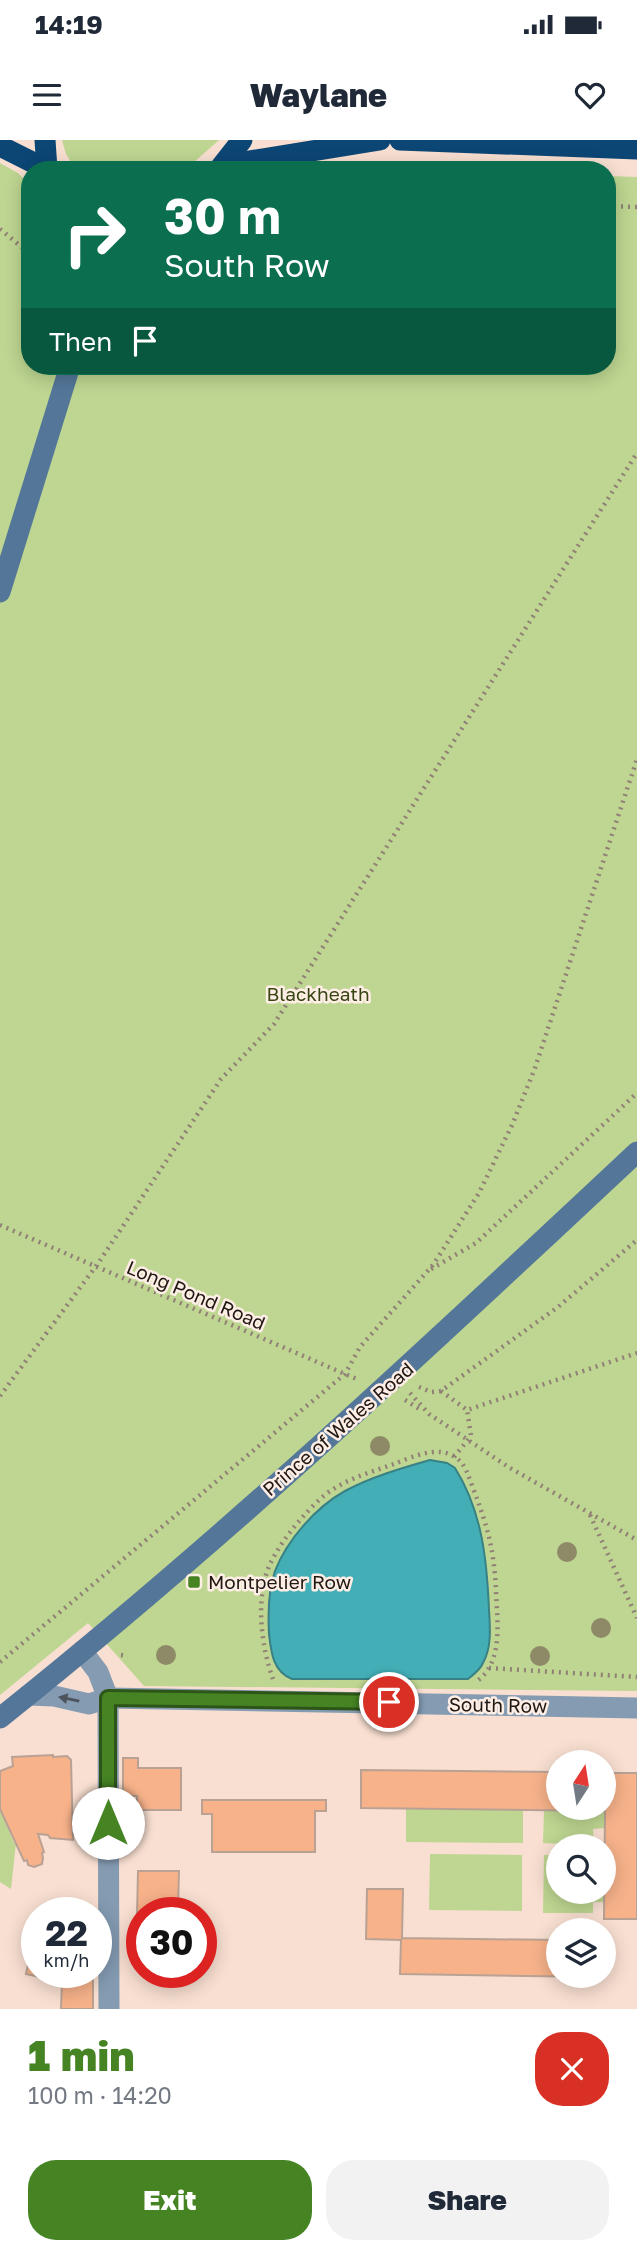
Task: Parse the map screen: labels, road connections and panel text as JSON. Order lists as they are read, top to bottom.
{
  "streets": {
    "main road": ["Prince of Wales Road"],
    "street": ["South Row"],
    "path": ["Long Pond Road"]
  },
  "crossings": [
    ["Prince of Wales Road", "South Row"]
  ],
  "parks": ["Blackheath"],
  "places": {
    "transit": ["Montpelier Row"]
  },
  "north": "top",
  "page": {
    "status": "14:19",
    "header": "Waylane",
    "turn": ["30 m", "South Row"],
    "then": "Then",
    "speed": "22 km/h",
    "limit": "30",
    "heading": ["1 min", "100 m · 14:20"],
    "buttons": ["Exit", "Share"]
  }
}
